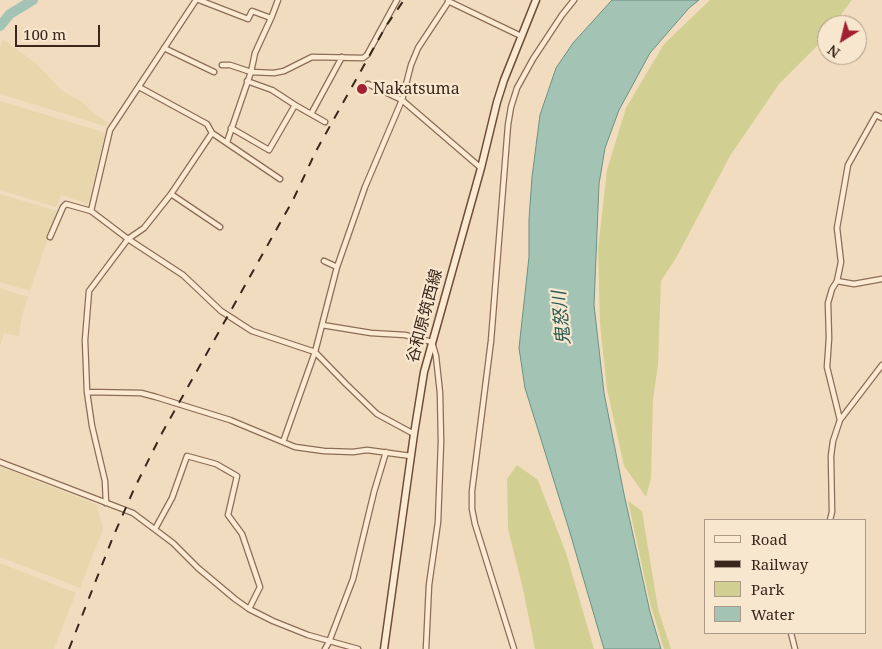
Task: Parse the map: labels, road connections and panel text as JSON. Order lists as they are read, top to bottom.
{
  "streets": {
    "main road": ["谷和原筑西線"]
  },
  "water": ["鬼怒川"],
  "places": ["Nakatsuma"],
  "legend": [
    "Road",
    "Railway",
    "Park",
    "Water"
  ],
  "scale_bar": "100 m",
  "north": "bottom left"
}
